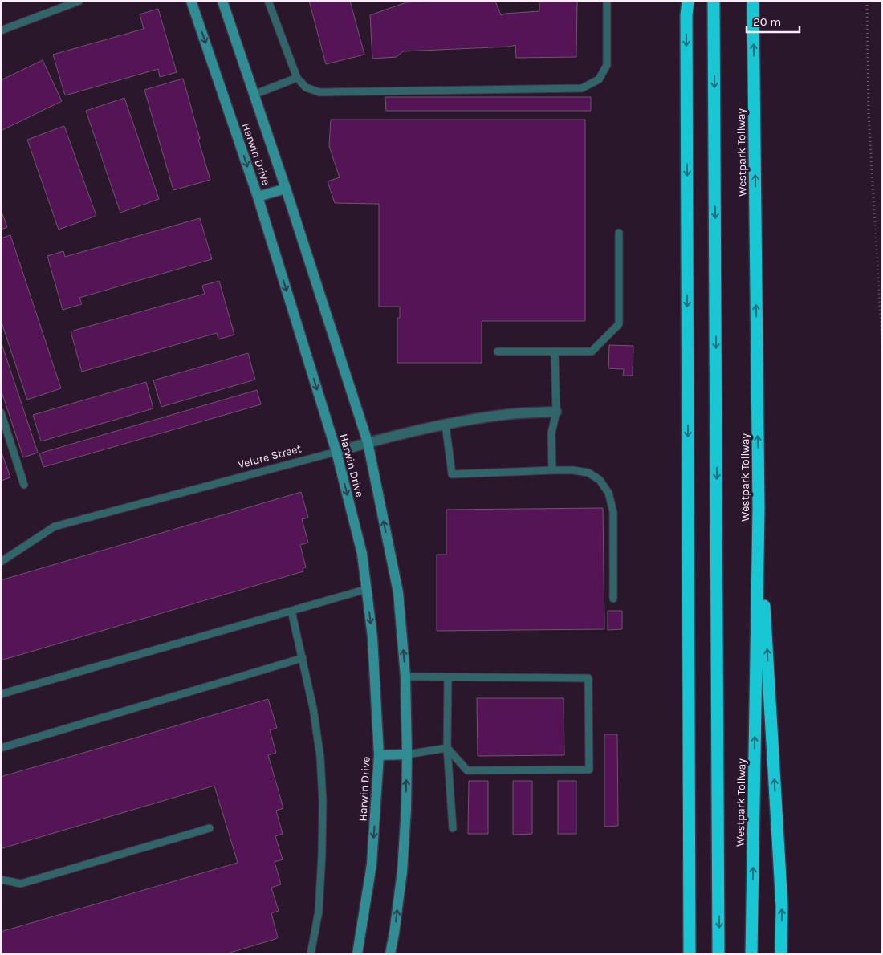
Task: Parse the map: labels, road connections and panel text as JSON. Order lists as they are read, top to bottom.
{
  "streets": {
    "highway": ["Westpark Tollway"],
    "main road": ["Harwin Drive"],
    "street": ["Velure Street"]
  },
  "crossings": [
    ["Harwin Drive", "Velure Street"]
  ],
  "scale_bar": "20 m"
}
